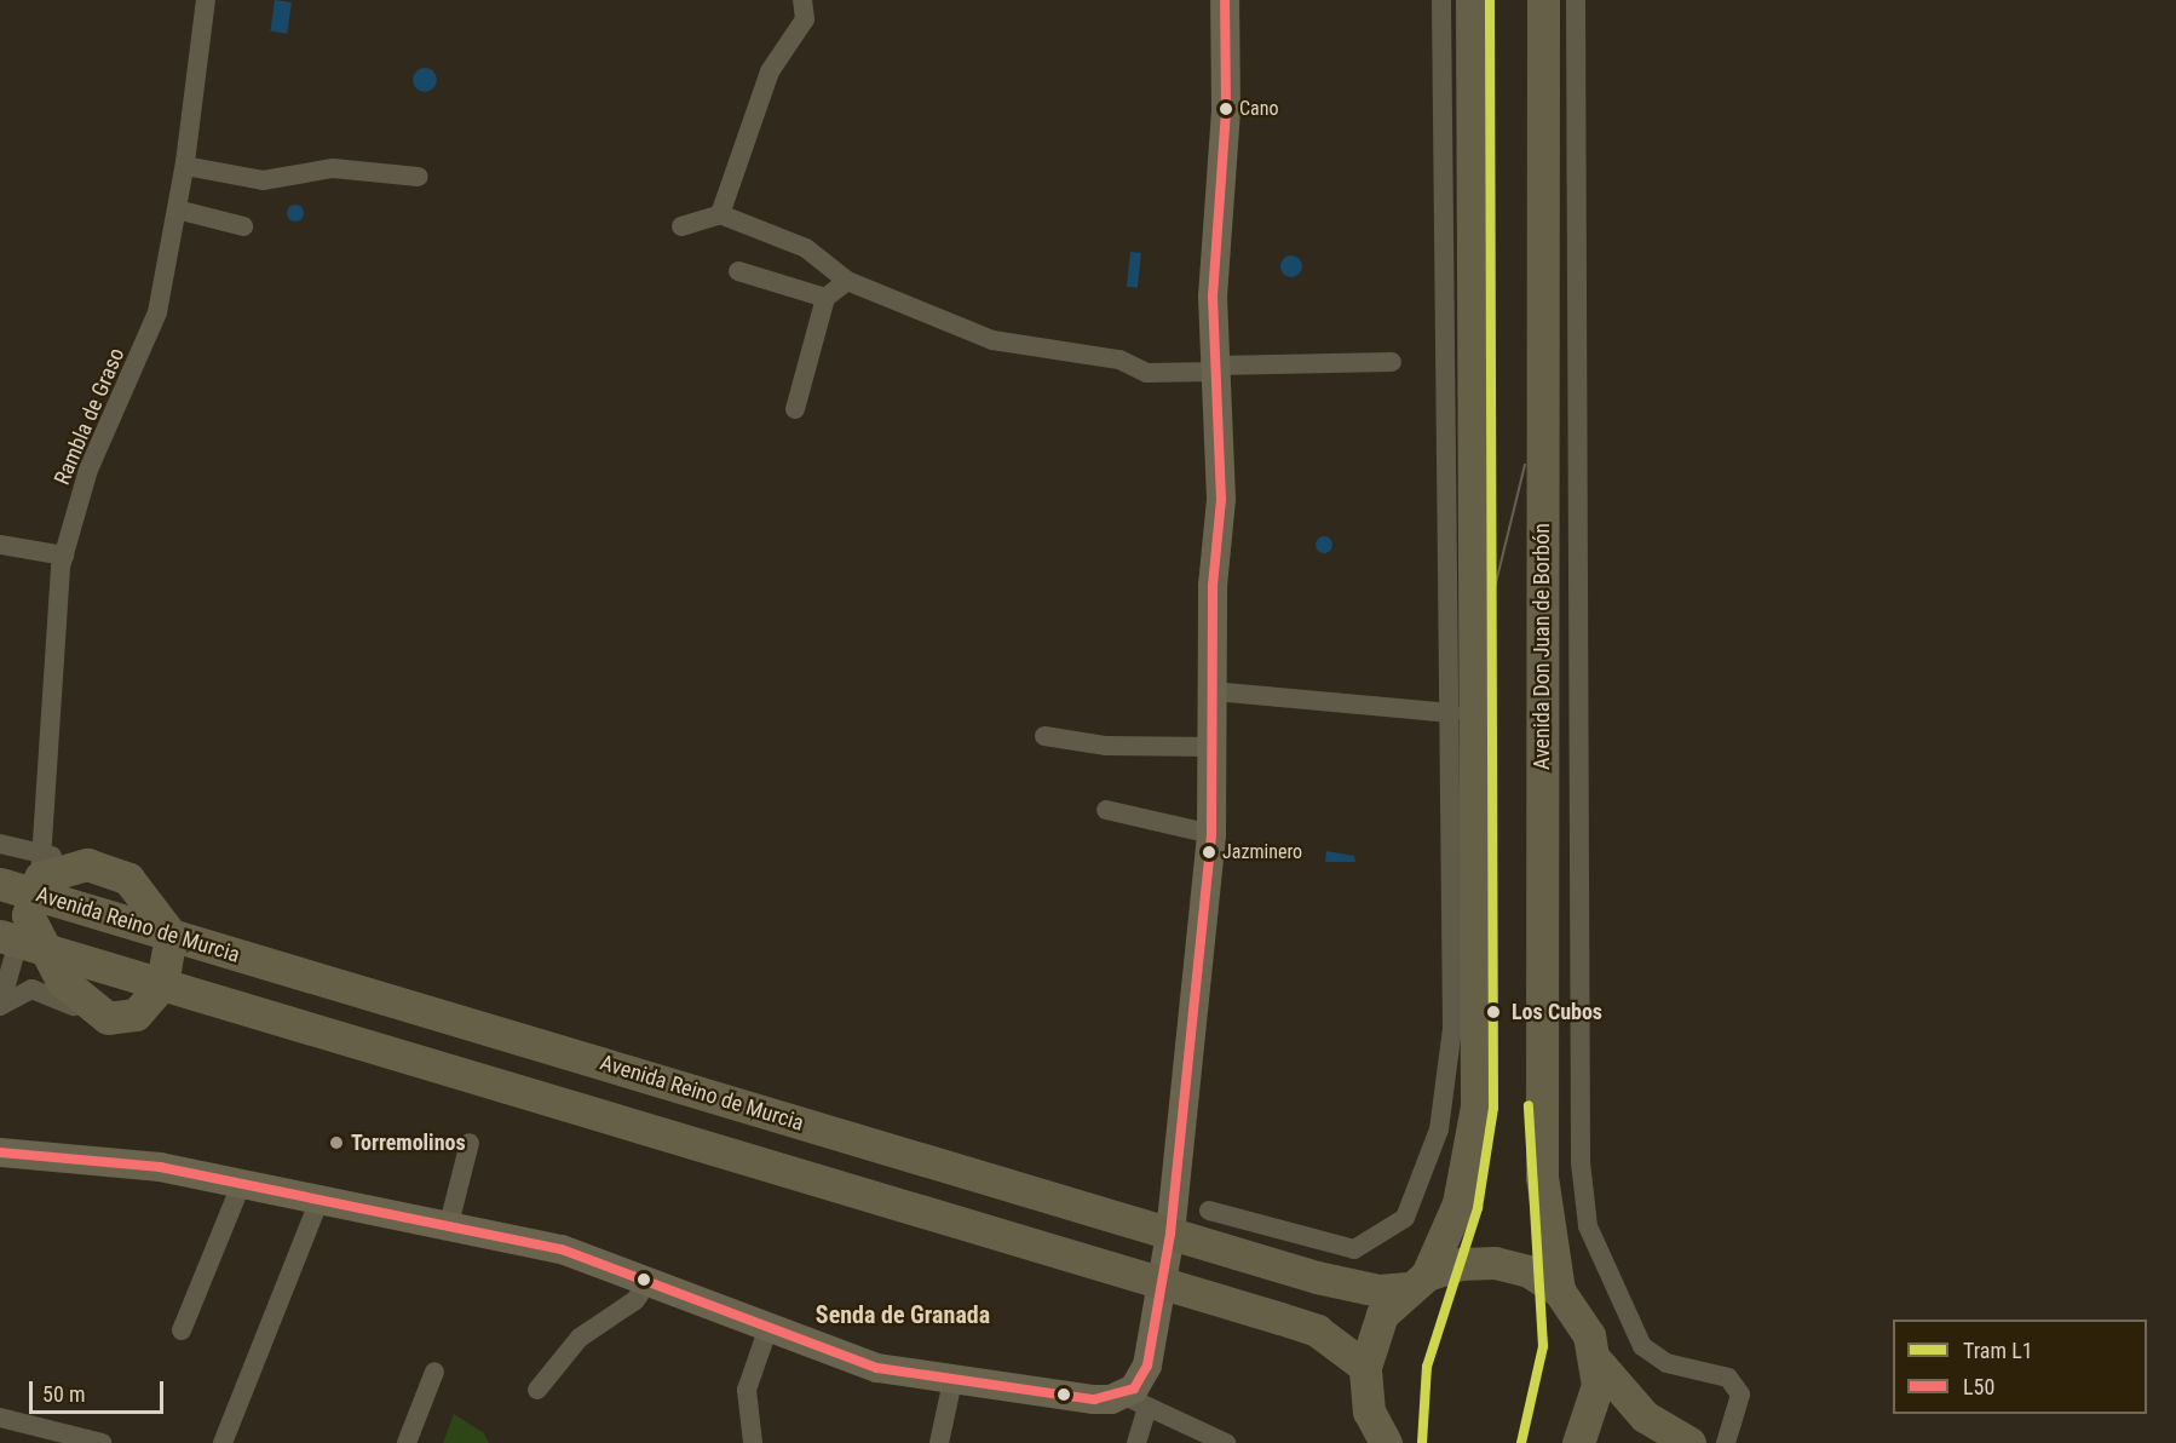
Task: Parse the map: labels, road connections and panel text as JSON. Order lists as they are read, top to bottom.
{
  "streets": {
    "main road": ["Avenida Don Juan de Borbón", "Avenida Reino de Murcia"],
    "street": ["Rambla de Graso"]
  },
  "crossings": [
    ["Rambla de Graso", "Avenida Reino de Murcia"],
    ["Avenida Don Juan de Borbón", "Avenida Reino de Murcia"]
  ],
  "districts": ["Senda de Granada"],
  "places": [
    "Cano",
    "Jazminero",
    "Los Cubos",
    "Torremolinos"
  ],
  "lines": ["tram line L1", "transit line L50"],
  "legend": ["Tram L1", "L50"],
  "scale_bar": "50 m"
}
